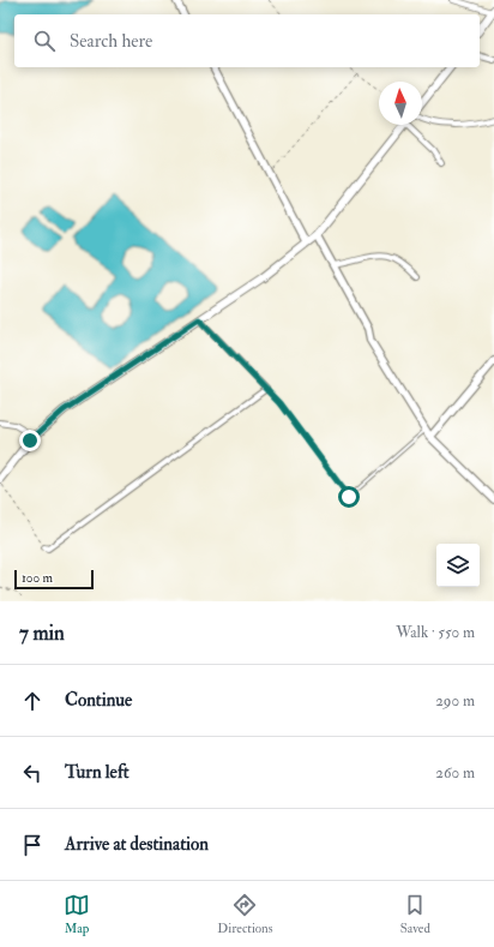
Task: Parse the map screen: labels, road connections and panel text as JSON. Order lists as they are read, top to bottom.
{
  "scale_bar": "100 m",
  "north": "top",
  "page": {
    "search": "Search here",
    "scale": "100 m",
    "heading": ["7 min", "Walk · 550 m"],
    "list": [
      ["Continue", "290 m"],
      ["Turn left", "260 m"],
      "Arrive at destination"
    ],
    "nav": ["Map", "Directions", "Saved"]
  }
}
